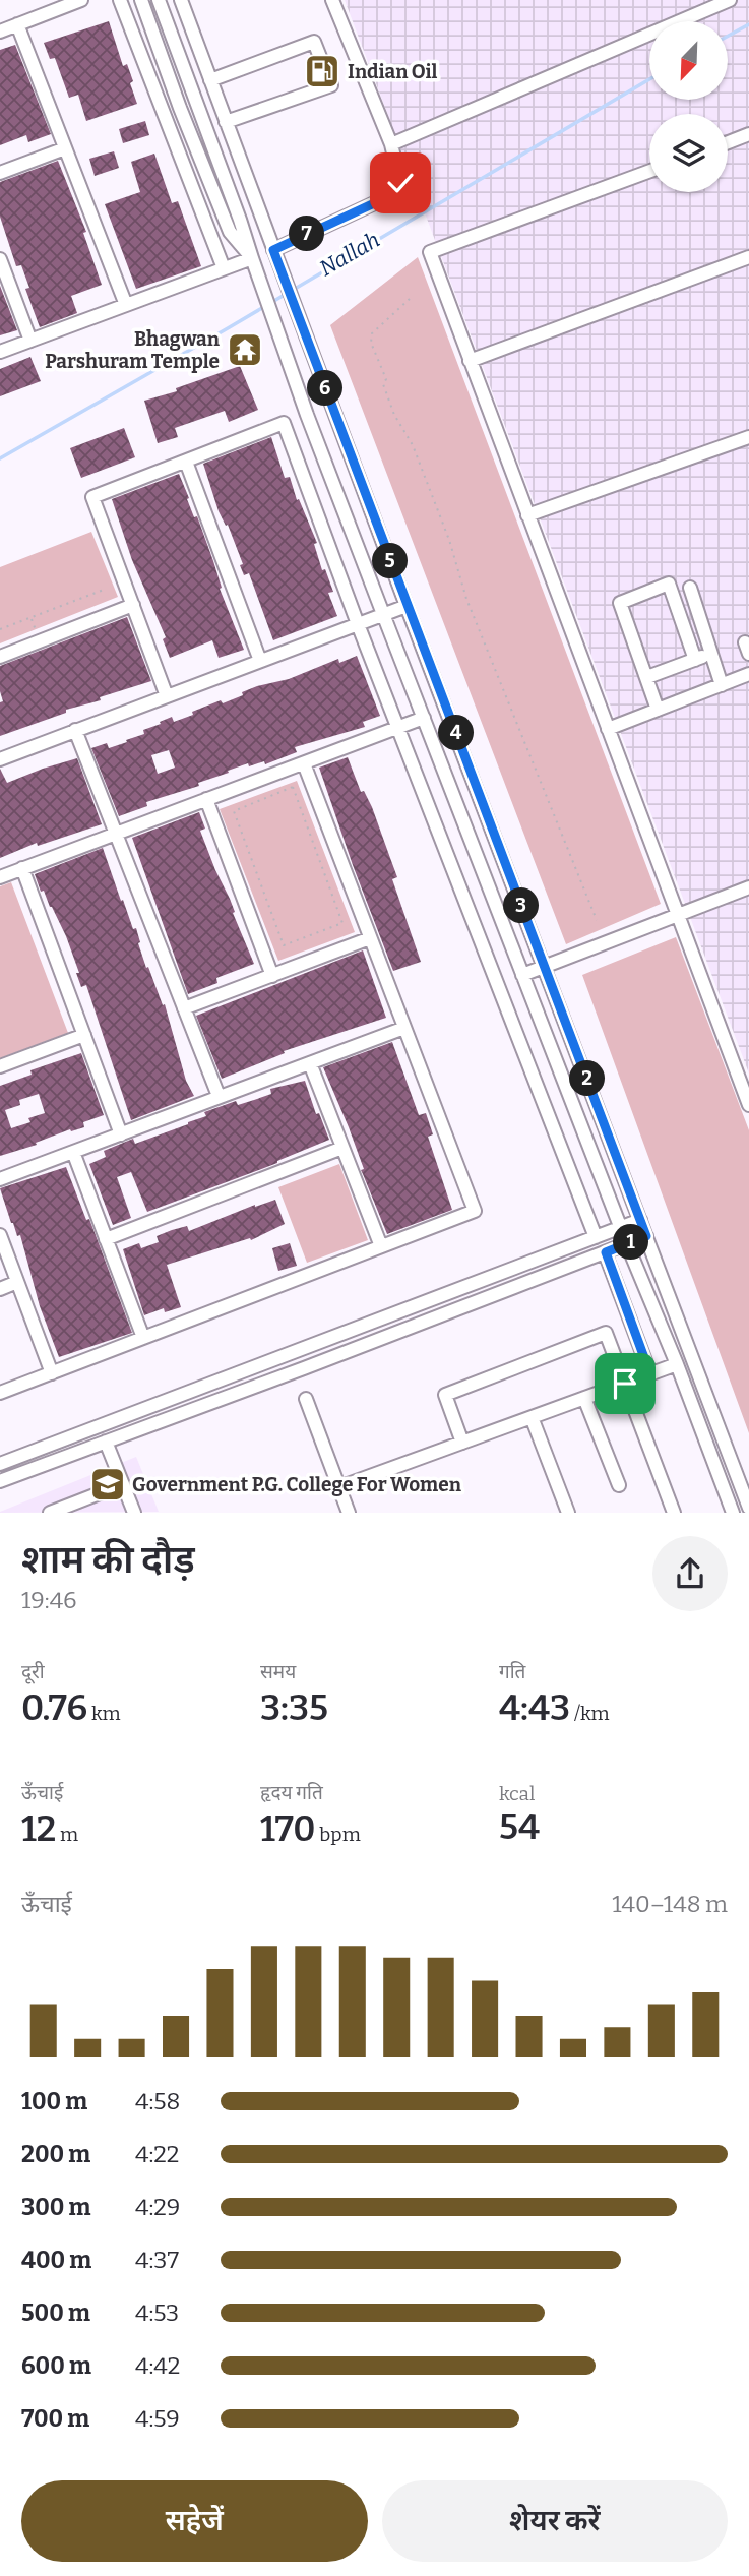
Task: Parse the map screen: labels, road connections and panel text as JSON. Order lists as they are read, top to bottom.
{
  "water": ["Nallah"],
  "places": {
    "fuel station": ["Indian Oil"],
    "temple": ["Bhagwan Parshuram Temple"],
    "school or university": ["Government P.G. College For Women"]
  },
  "north": "bottom left",
  "page": {
    "pins": [
      "7",
      "6",
      "5",
      "4",
      "3",
      "2",
      "1"
    ],
    "heading": ["शाम की दौड़", "19:46"],
    "stats": [
      ["दूरी", "0.76 km"],
      ["समय", "3:35"],
      ["गति", "4:43 /km"],
      ["ऊँचाई", "12 m"],
      ["हृदय गति", "170 bpm"],
      ["kcal", "54"]
    ],
    "chart": ["ऊँचाई", "140–148 m"],
    "list": [
      {
        "name": "100 m",
        "note": "4:58"
      },
      {
        "name": "200 m",
        "note": "4:22"
      },
      {
        "name": "300 m",
        "note": "4:29"
      },
      {
        "name": "400 m",
        "note": "4:37"
      },
      {
        "name": "500 m",
        "note": "4:53"
      },
      {
        "name": "600 m",
        "note": "4:42"
      },
      {
        "name": "700 m",
        "note": "4:59"
      }
    ],
    "buttons": ["सहेजें", "शेयर करें"]
  }
}
